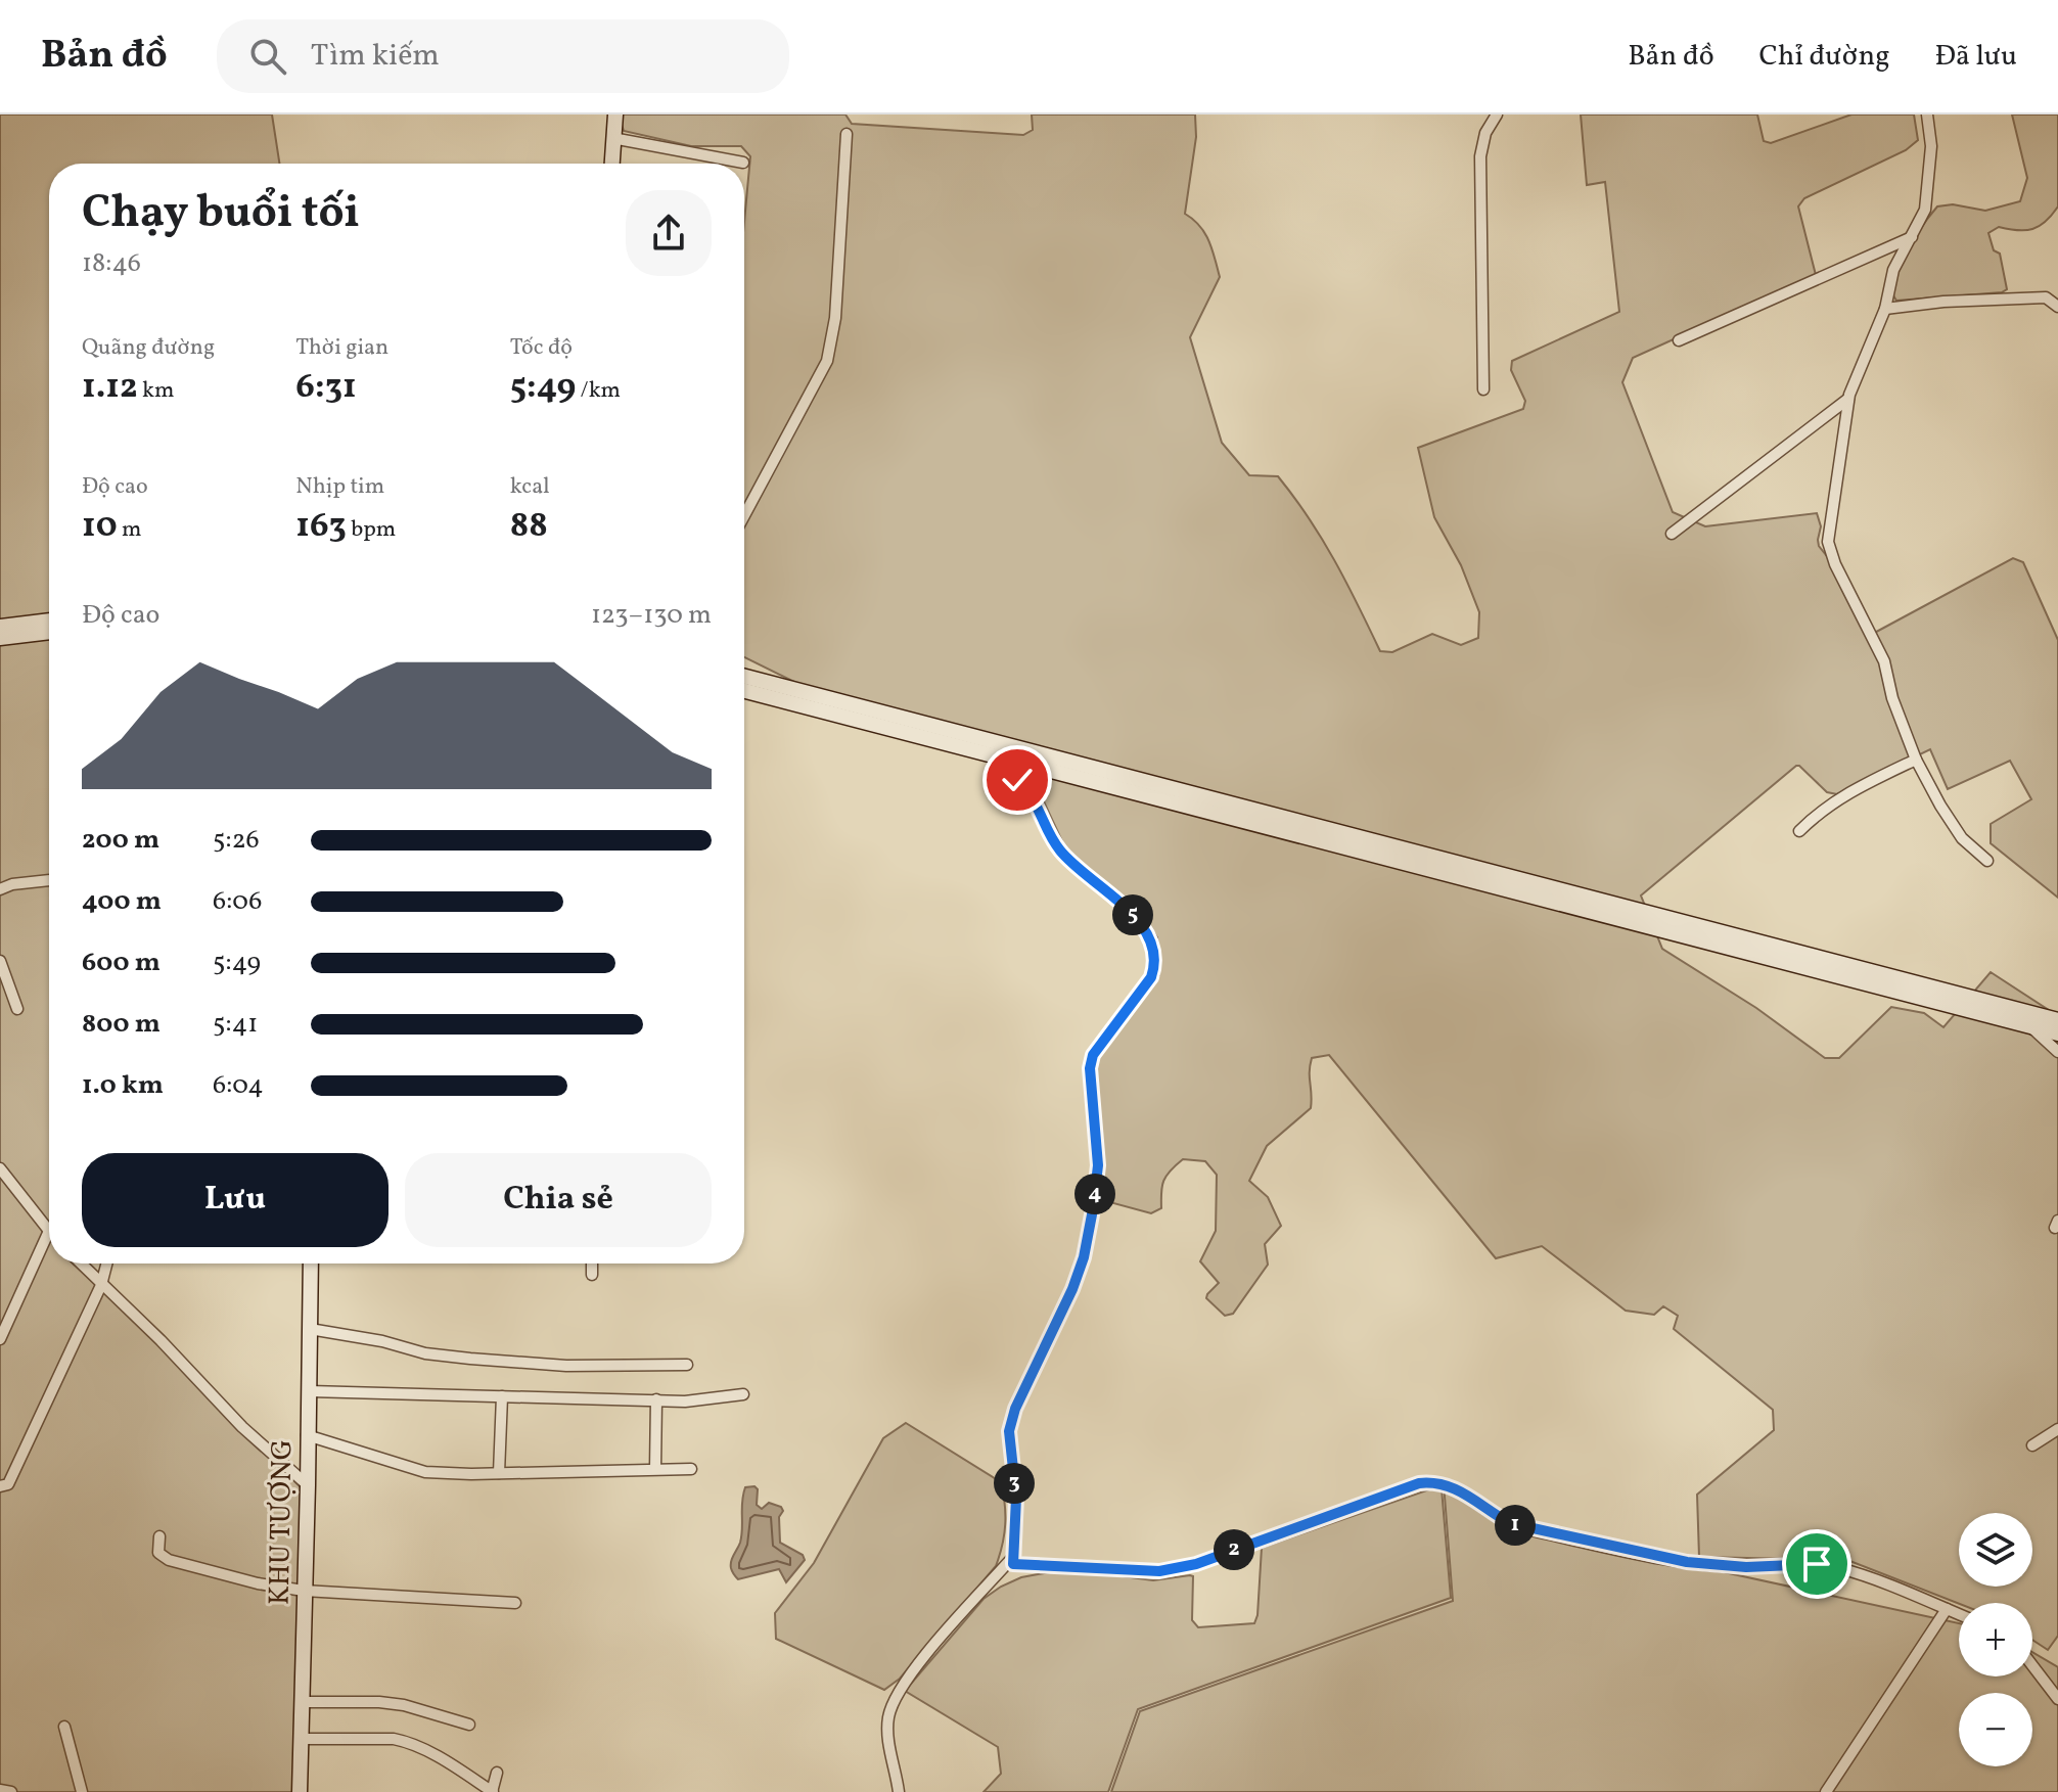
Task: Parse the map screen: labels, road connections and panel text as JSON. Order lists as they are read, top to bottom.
{
  "streets": {
    "main road": ["KHU TƯỢNG"]
  },
  "page": {
    "header": "Bản đồ",
    "search": "Tìm kiếm",
    "nav": ["Bản đồ", "Chỉ đường", "Đã lưu"],
    "heading": ["Chạy buổi tối", "18:46"],
    "stats": [
      ["Quãng đường", "1.12 km"],
      ["Thời gian", "6:31"],
      ["Tốc độ", "5:49 /km"],
      ["Độ cao", "10 m"],
      ["Nhịp tim", "163 bpm"],
      ["kcal", "88"]
    ],
    "chart": ["Độ cao", "123–130 m"],
    "list": [
      {
        "name": "200 m",
        "note": "5:26"
      },
      {
        "name": "400 m",
        "note": "6:06"
      },
      {
        "name": "600 m",
        "note": "5:49"
      },
      {
        "name": "800 m",
        "note": "5:41"
      },
      {
        "name": "1.0 km",
        "note": "6:04"
      }
    ],
    "pins": [
      "5",
      "4",
      "3",
      "1",
      "2"
    ],
    "buttons": ["Lưu", "Chia sẻ"],
    "map_buttons": ["+", "−"]
  }
}
